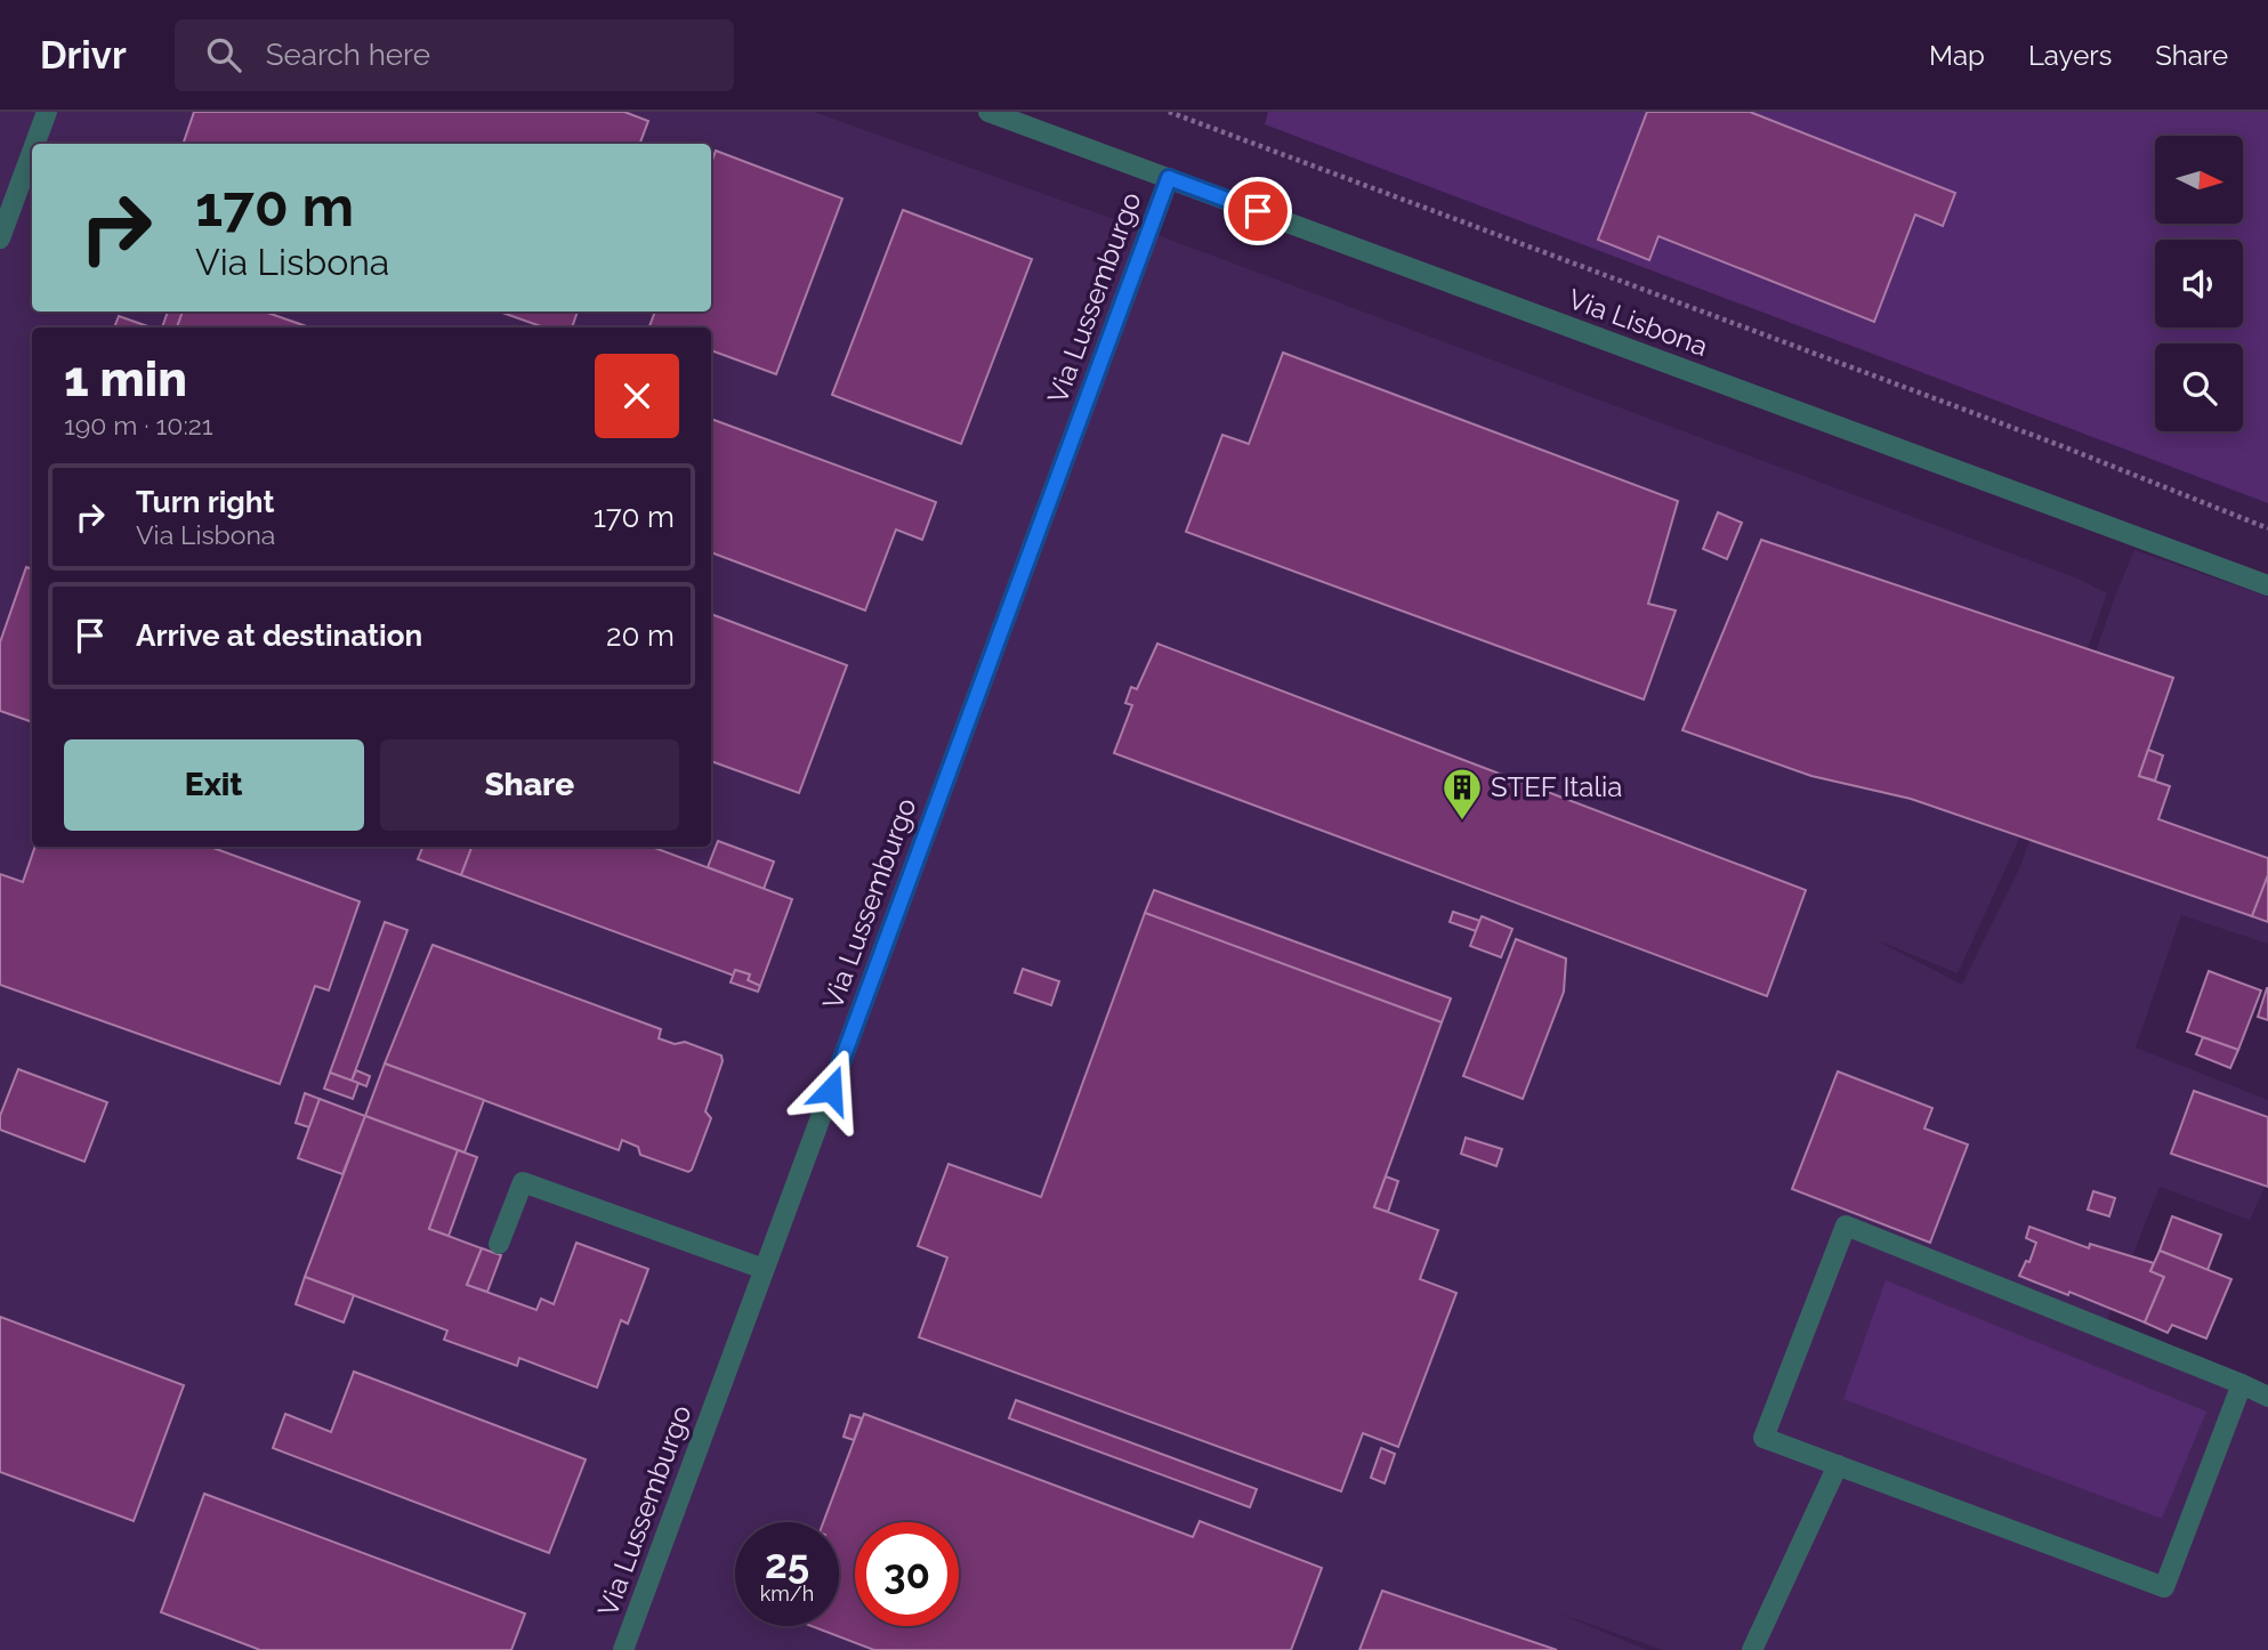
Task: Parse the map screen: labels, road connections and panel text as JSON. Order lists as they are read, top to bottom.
{
  "streets": {
    "street": ["Via Lussemburgo", "Via Lisbona"]
  },
  "crossings": [
    ["Via Lussemburgo", "Via Lisbona"]
  ],
  "places": {
    "building": ["STEF Italia"]
  },
  "north": "right",
  "page": {
    "header": "Drivr",
    "search": "Search here",
    "nav": ["Map", "Layers", "Share"],
    "turn": ["170 m", "Via Lisbona"],
    "heading": ["1 min", "190 m · 10:21"],
    "list": [
      {
        "name": "Turn right",
        "note": "Via Lisbona",
        "value": "170 m"
      },
      {
        "name": "Arrive at destination",
        "value": "20 m"
      }
    ],
    "buttons": ["Exit", "Share"],
    "speed": "25 km/h",
    "limit": "30"
  }
}
